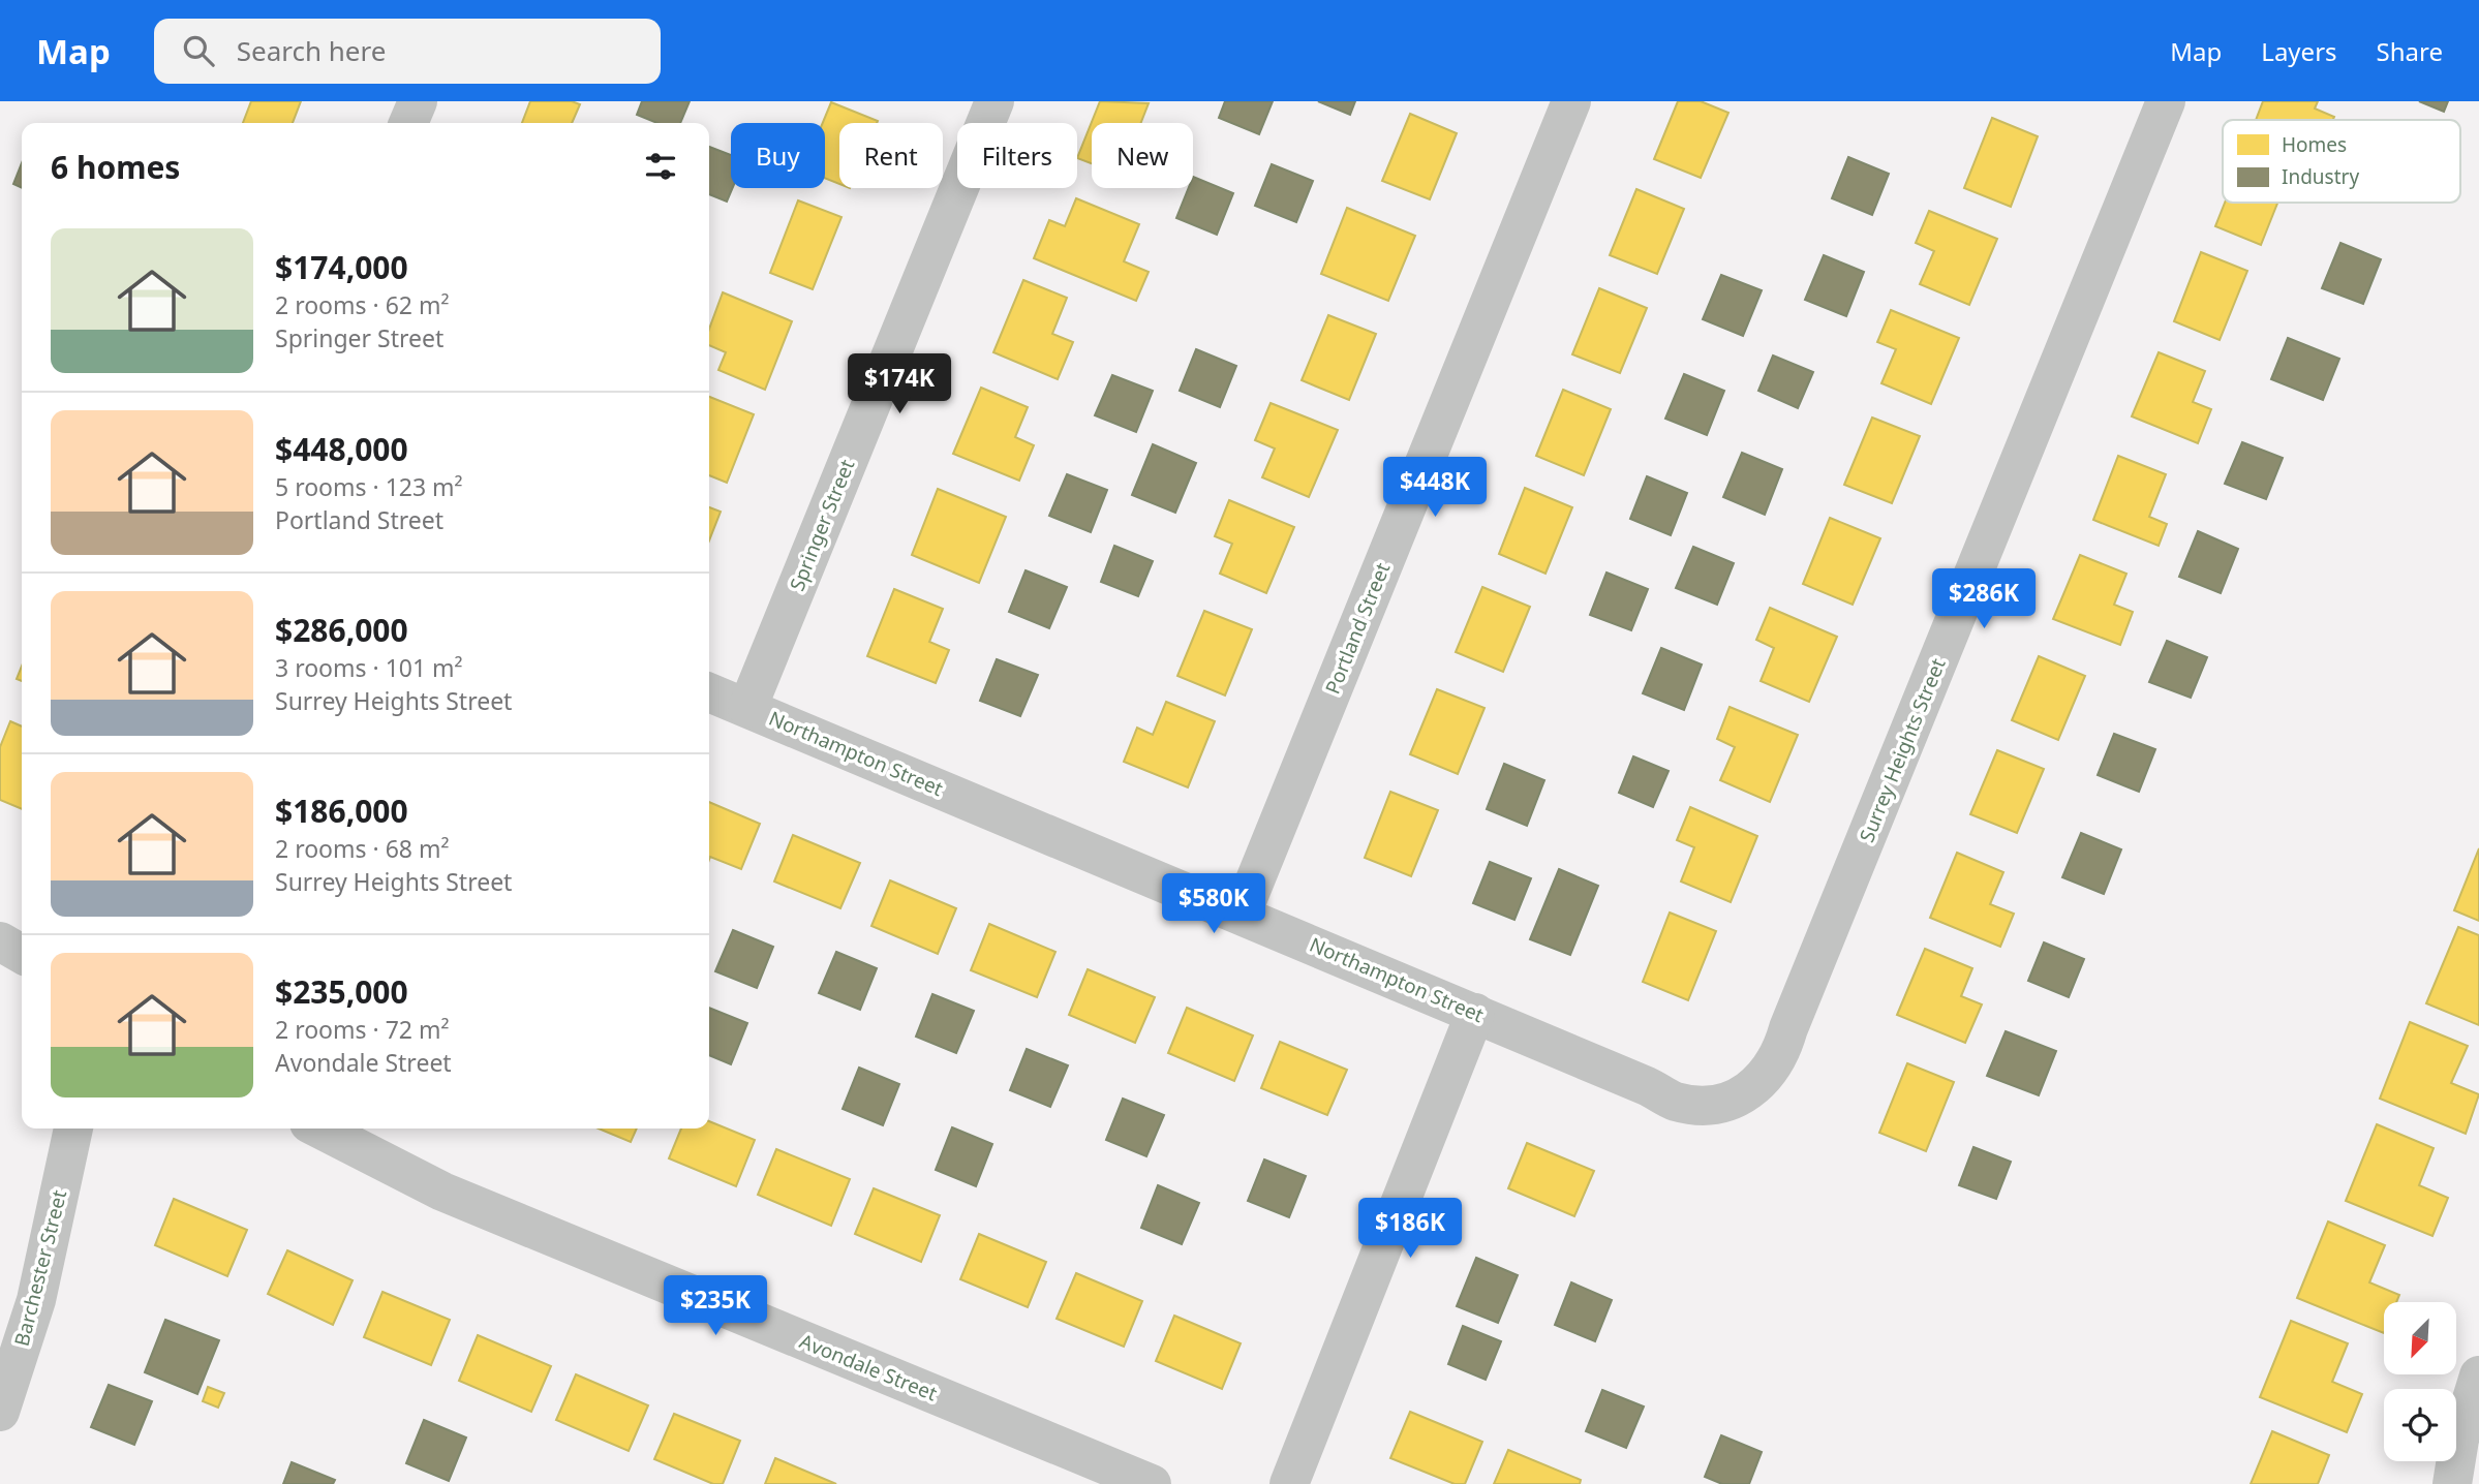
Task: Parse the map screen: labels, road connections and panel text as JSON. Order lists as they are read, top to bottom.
{
  "streets": {
    "street": [
      "Springer Street",
      "Portland Street",
      "Surrey Heights Street",
      "Northampton Street",
      "Barchester Street",
      "Avondale Street"
    ]
  },
  "crossings": [
    ["Springer Street", "Northampton Street"],
    ["Portland Street", "Northampton Street"],
    ["Surrey Heights Street", "Northampton Street"]
  ],
  "legend": ["Homes", "Industry"],
  "north": "bottom left",
  "page": {
    "header": "Map",
    "search": "Search here",
    "nav": ["Map", "Layers", "Share"],
    "chip": [
      "Buy",
      "Rent",
      "Filters",
      "New"
    ],
    "heading": "6 homes",
    "list": [
      {
        "name": "$174,000",
        "note": "2 rooms · 62 m² · Springer Street"
      },
      {
        "name": "$448,000",
        "note": "5 rooms · 123 m² · Portland Street"
      },
      {
        "name": "$286,000",
        "note": "3 rooms · 101 m² · Surrey Heights Street"
      },
      {
        "name": "$186,000",
        "note": "2 rooms · 68 m² · Surrey Heights Street"
      },
      {
        "name": "$235,000",
        "note": "2 rooms · 72 m² · Avondale Street"
      }
    ],
    "price": [
      "$174K",
      "$448K",
      "$286K",
      "$580K",
      "$186K",
      "$235K"
    ]
  }
}
